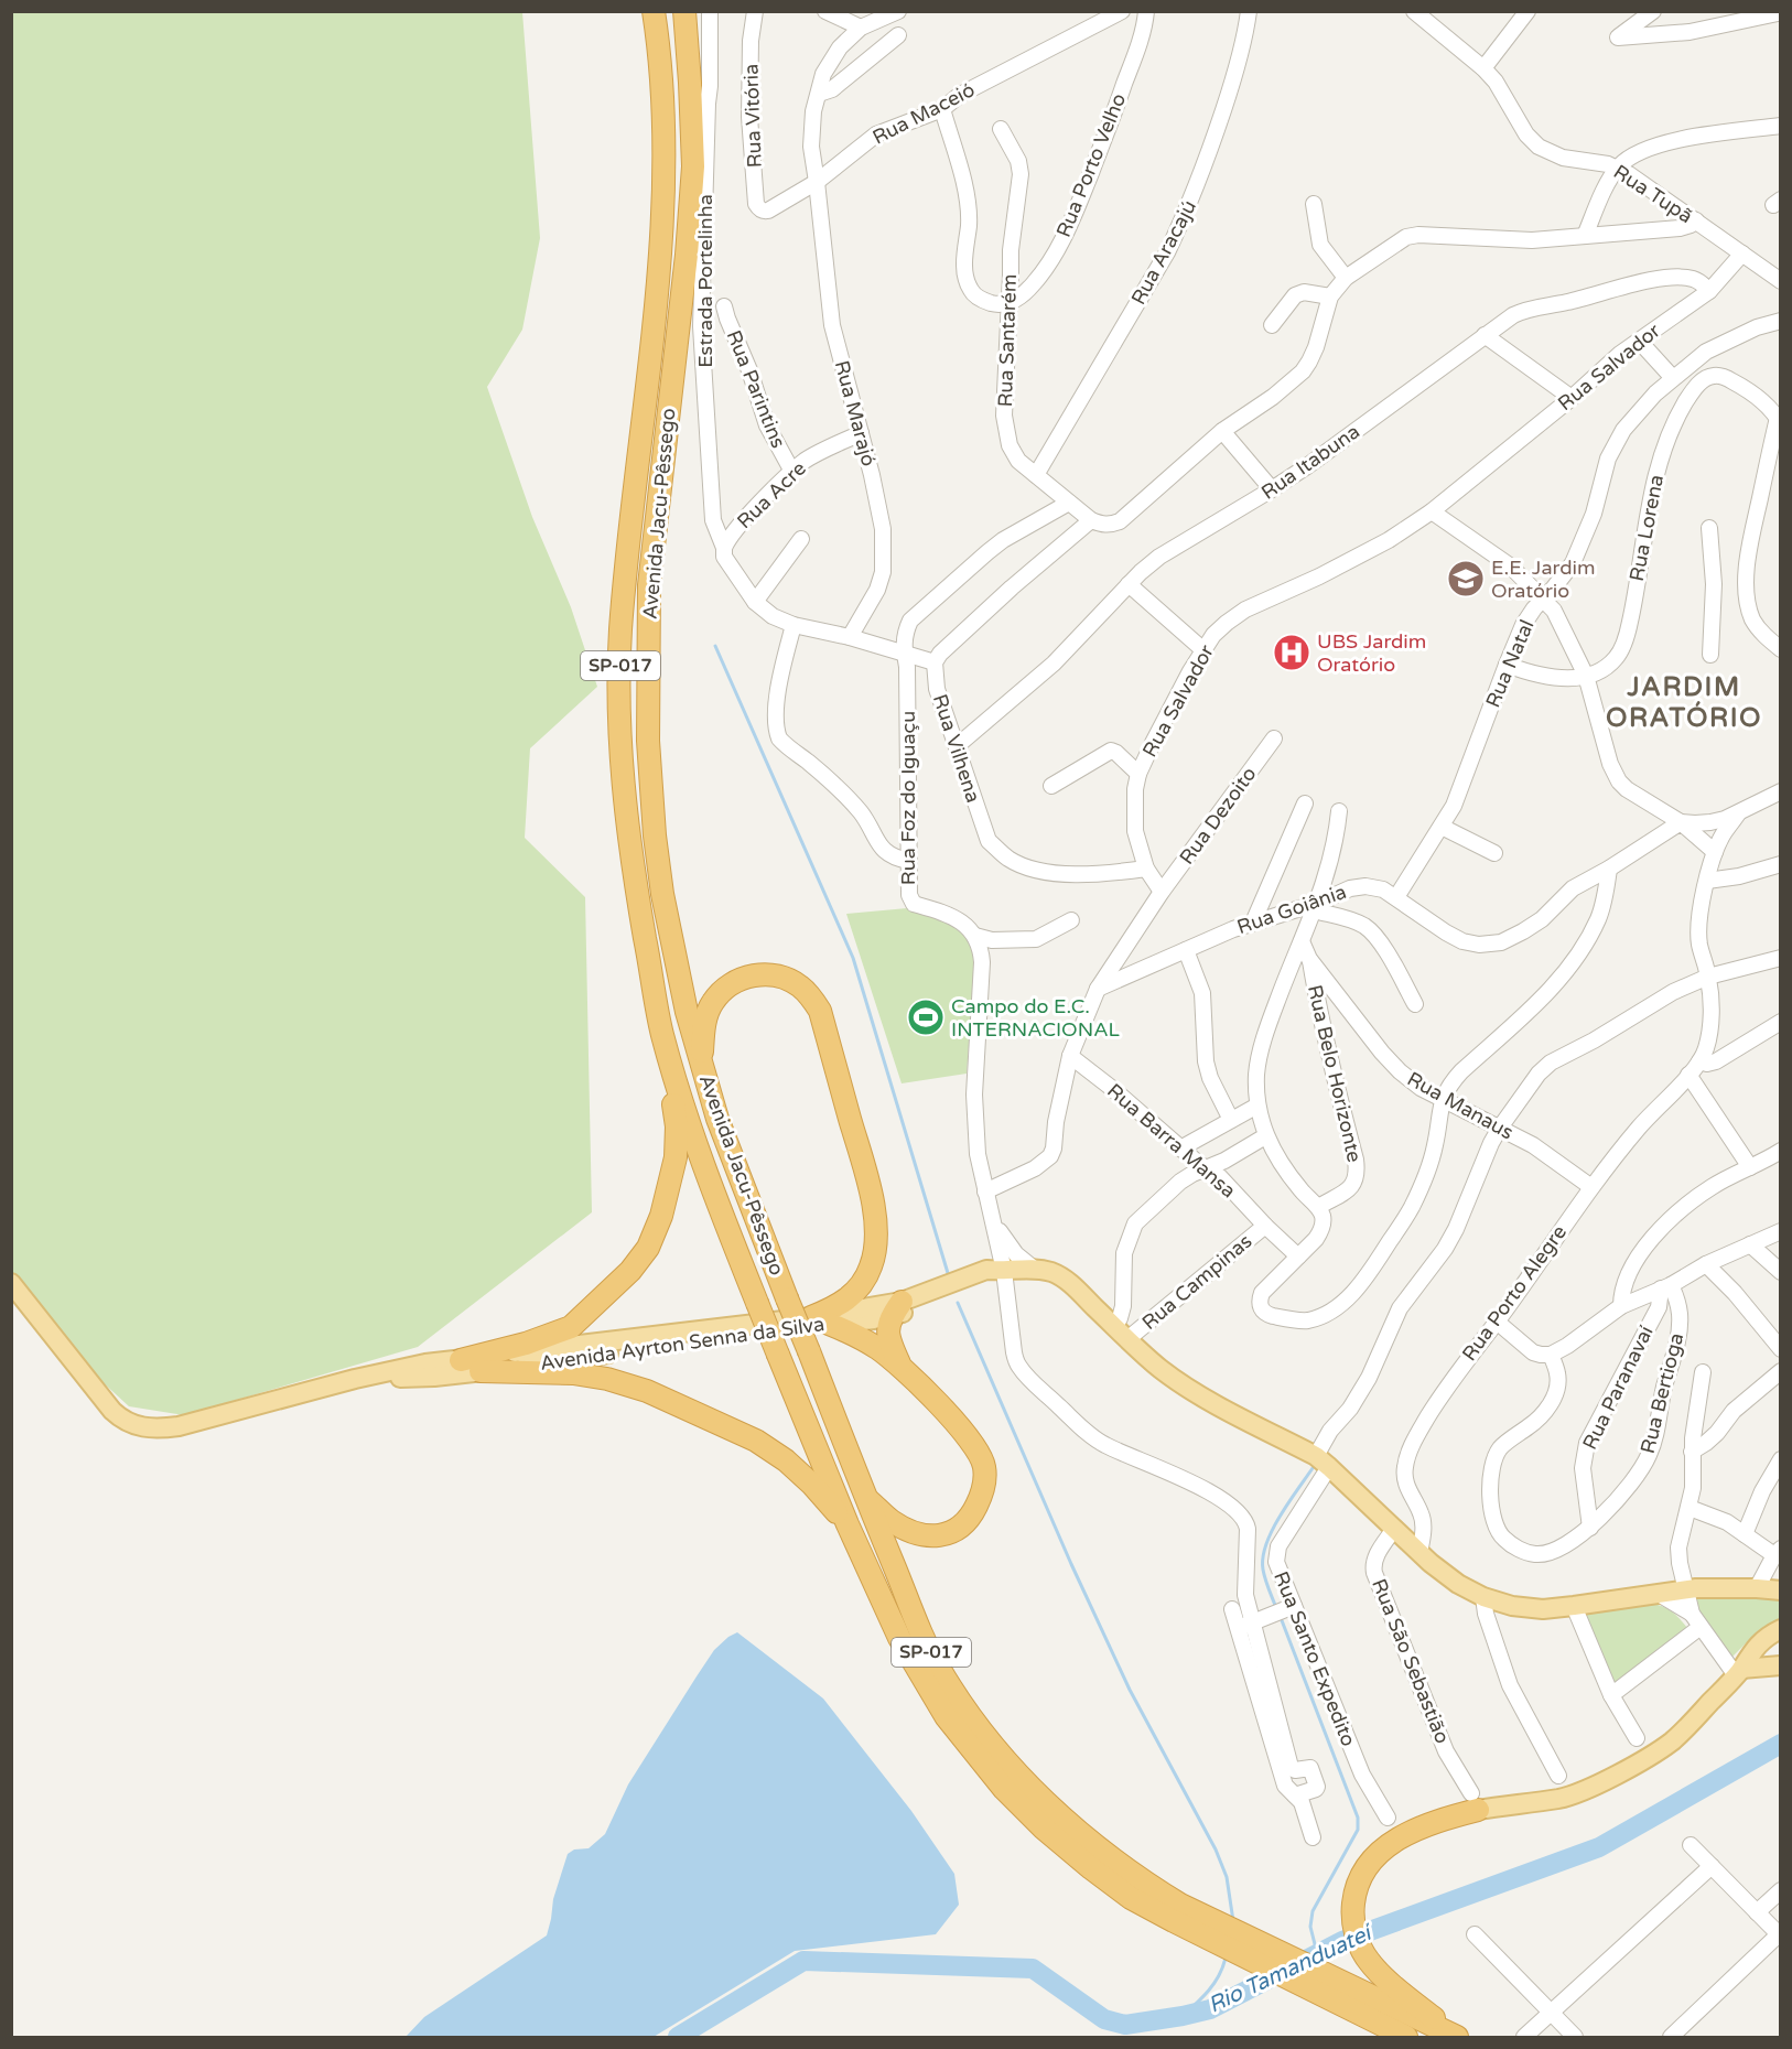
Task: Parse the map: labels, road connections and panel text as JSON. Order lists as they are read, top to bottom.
{
  "streets": {
    "highway": ["Avenida Jacu-Pêssego", "SP-017"],
    "main road": ["Avenida Ayrton Senna da Silva"],
    "street": [
      "Rua Maceió",
      "Rua Vitória",
      "Rua Porto Velho",
      "Rua Tupã",
      "Rua Aracajú",
      "Estrada Portelinha",
      "Rua Santarém",
      "Rua Salvador",
      "Rua Parintins",
      "Rua Marajó",
      "Rua Itabuna",
      "Rua Acre",
      "Rua Lorena",
      "Rua Natal",
      "Rua Vilhena",
      "Rua Foz do Iguaçu",
      "Rua Dezoito",
      "Rua Goiânia",
      "Rua Belo Horizonte",
      "Rua Manaus",
      "Rua Barra Mansa",
      "Rua Campinas",
      "Rua Porto Alegre",
      "Rua Paranavaí",
      "Rua Bertioga",
      "Rua Santo Expedito",
      "Rua São Sebastião"
    ]
  },
  "crossings": [
    ["Rua Maceió", "Rua Vitória"],
    ["Rua Maceió", "Rua Marajó"],
    ["Rua Porto Velho", "Rua Santarém"],
    ["Rua Tupã", "Rua Salvador"],
    ["Rua Aracajú", "Rua Santarém"],
    ["Estrada Portelinha", "Rua Acre"],
    ["Rua Santarém", "Rua Foz do Iguaçu"],
    ["Rua Salvador", "Rua Itabuna"],
    ["Rua Salvador", "Rua Vilhena"],
    ["Rua Salvador", "Rua Dezoito"],
    ["Rua Parintins", "Rua Acre"],
    ["Rua Marajó", "Rua Acre"],
    ["Rua Itabuna", "Rua Vilhena"],
    ["Rua Lorena", "Rua Natal"],
    ["Rua Natal", "Rua Goiânia"],
    ["Rua Belo Horizonte", "Rua Manaus"],
    ["Rua Manaus", "Rua Porto Alegre"],
    ["Rua Manaus", "Rua Santo Expedito"],
    ["Rua Barra Mansa", "Rua Campinas"],
    ["Rua Campinas", "Avenida Ayrton Senna da Silva"],
    ["Rua Porto Alegre", "Avenida Ayrton Senna da Silva"],
    ["Rua Porto Alegre", "Rua Santo Expedito"],
    ["Avenida Ayrton Senna da Silva", "Rua Santo Expedito"],
    ["Avenida Ayrton Senna da Silva", "Rua São Sebastião"],
    ["Rua Paranavaí", "Rua Bertioga"]
  ],
  "districts": ["JARDIM ORATÓRIO"],
  "water": ["Rio Tamanduateí"],
  "places": {
    "school or university": ["E.E. Jardim Oratório"],
    "hospital": ["UBS Jardim Oratório"],
    "sports": ["Campo do E.C. INTERNACIONAL"]
  }
}
